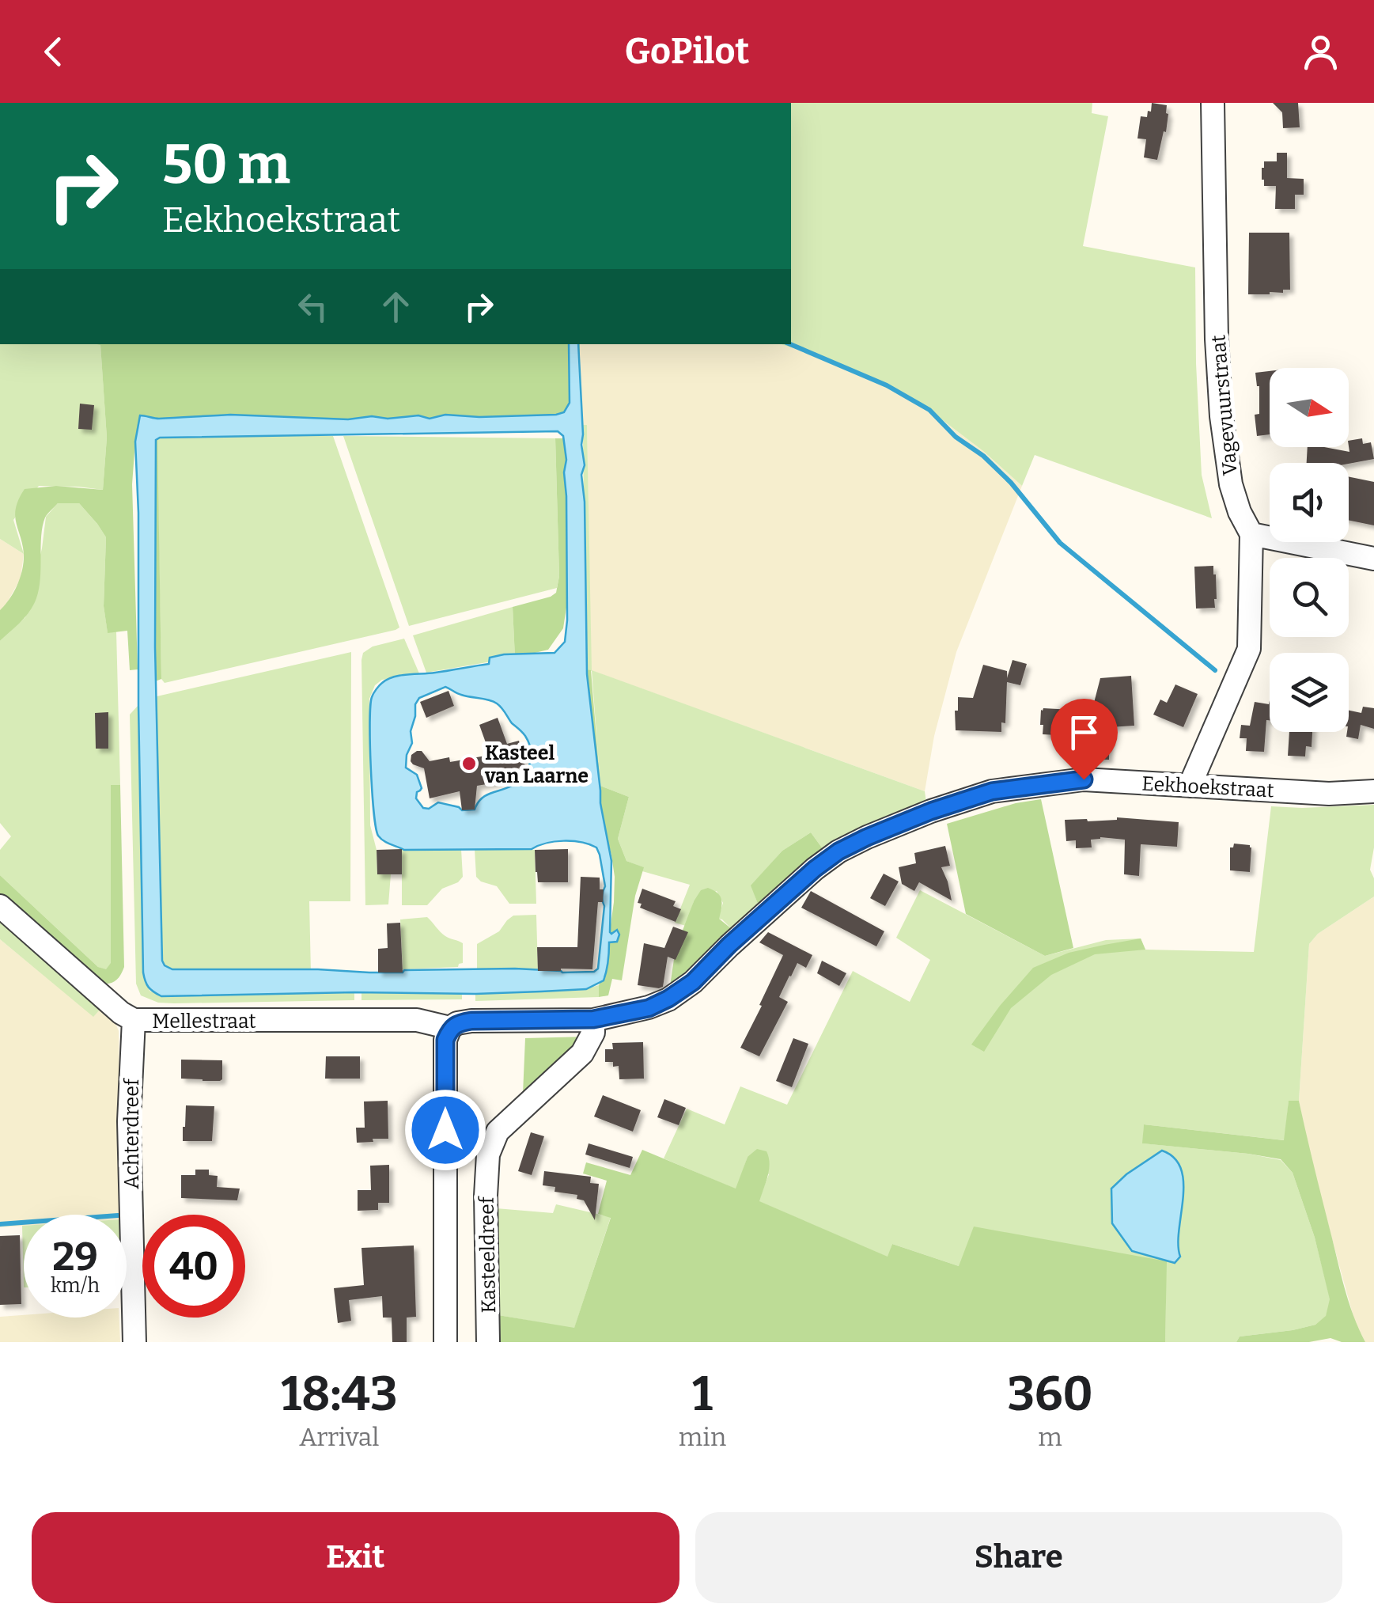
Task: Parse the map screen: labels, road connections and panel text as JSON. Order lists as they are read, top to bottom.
{
  "streets": {
    "street": [
      "Vagevuurstraat",
      "Eekhoekstraat",
      "Mellestraat",
      "Achterdreef",
      "Kasteeldreef"
    ]
  },
  "crossings": [
    ["Vagevuurstraat", "Eekhoekstraat"],
    ["Eekhoekstraat", "Mellestraat"],
    ["Eekhoekstraat", "Kasteeldreef"],
    ["Mellestraat", "Achterdreef"],
    ["Mellestraat", "Kasteeldreef"]
  ],
  "places": ["Kasteel van Laarne"],
  "north": "right",
  "page": {
    "header": "GoPilot",
    "turn": ["50 m", "Eekhoekstraat"],
    "speed": "29 km/h",
    "limit": "40",
    "eta": [
      "18:43",
      "Arrival",
      "1",
      "min",
      "360",
      "m"
    ],
    "buttons": ["Exit", "Share"]
  }
}
